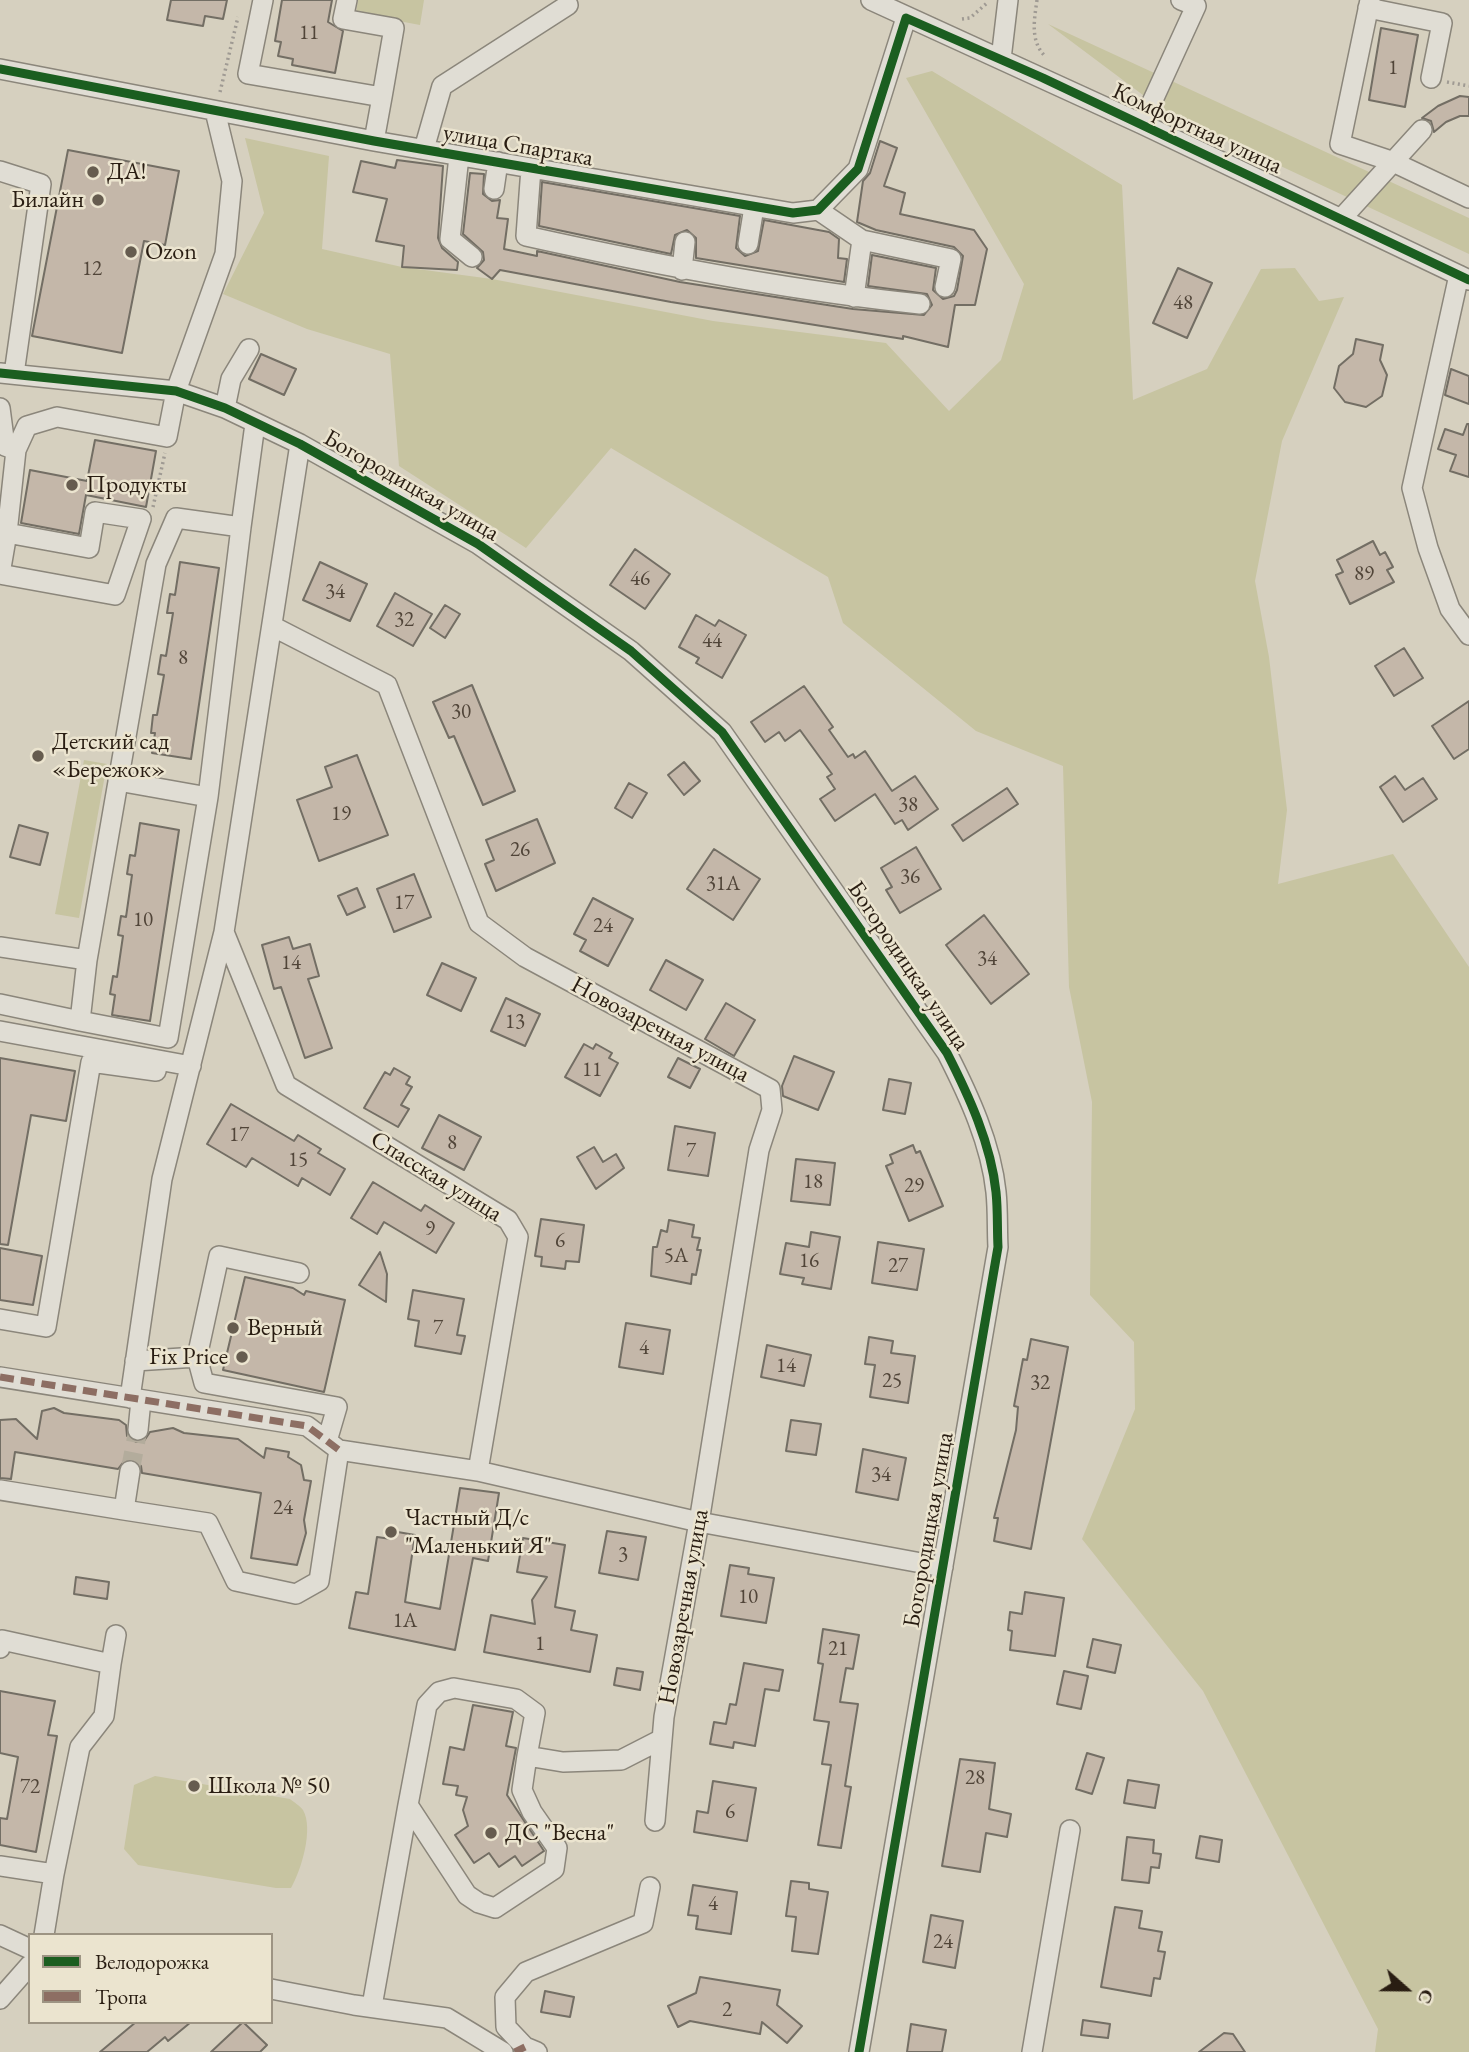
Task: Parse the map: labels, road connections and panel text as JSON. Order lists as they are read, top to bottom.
{
  "streets": {
    "street": [
      "Комфортная улица",
      "улица Спартака",
      "Богородицкая улица",
      "Новозаречная улица",
      "Спасская улица"
    ]
  },
  "places": [
    "ДА!",
    "Билайн",
    "Ozon",
    "Продукты",
    "Детский сад «Бережок»",
    "Верный",
    "Fix Price",
    "Частный Д/с \"Маленький Я\"",
    "Школа № 50",
    "ДС \"Весна\""
  ],
  "house_numbers": [
    "11",
    "1",
    "12",
    "48",
    "89",
    "46",
    "34",
    "32",
    "44",
    "8",
    "30",
    "38",
    "19",
    "26",
    "36",
    "31А",
    "17",
    "10",
    "24",
    "34",
    "14",
    "13",
    "11",
    "17",
    "8",
    "7",
    "15",
    "18",
    "29",
    "9",
    "6",
    "5А",
    "16",
    "27",
    "7",
    "4",
    "14",
    "25",
    "32",
    "34",
    "24",
    "3",
    "10",
    "1А",
    "1",
    "21",
    "28",
    "72",
    "6",
    "4",
    "24",
    "2"
  ],
  "legend": ["Велодорожка", "Тропа"],
  "north": "right"
}
